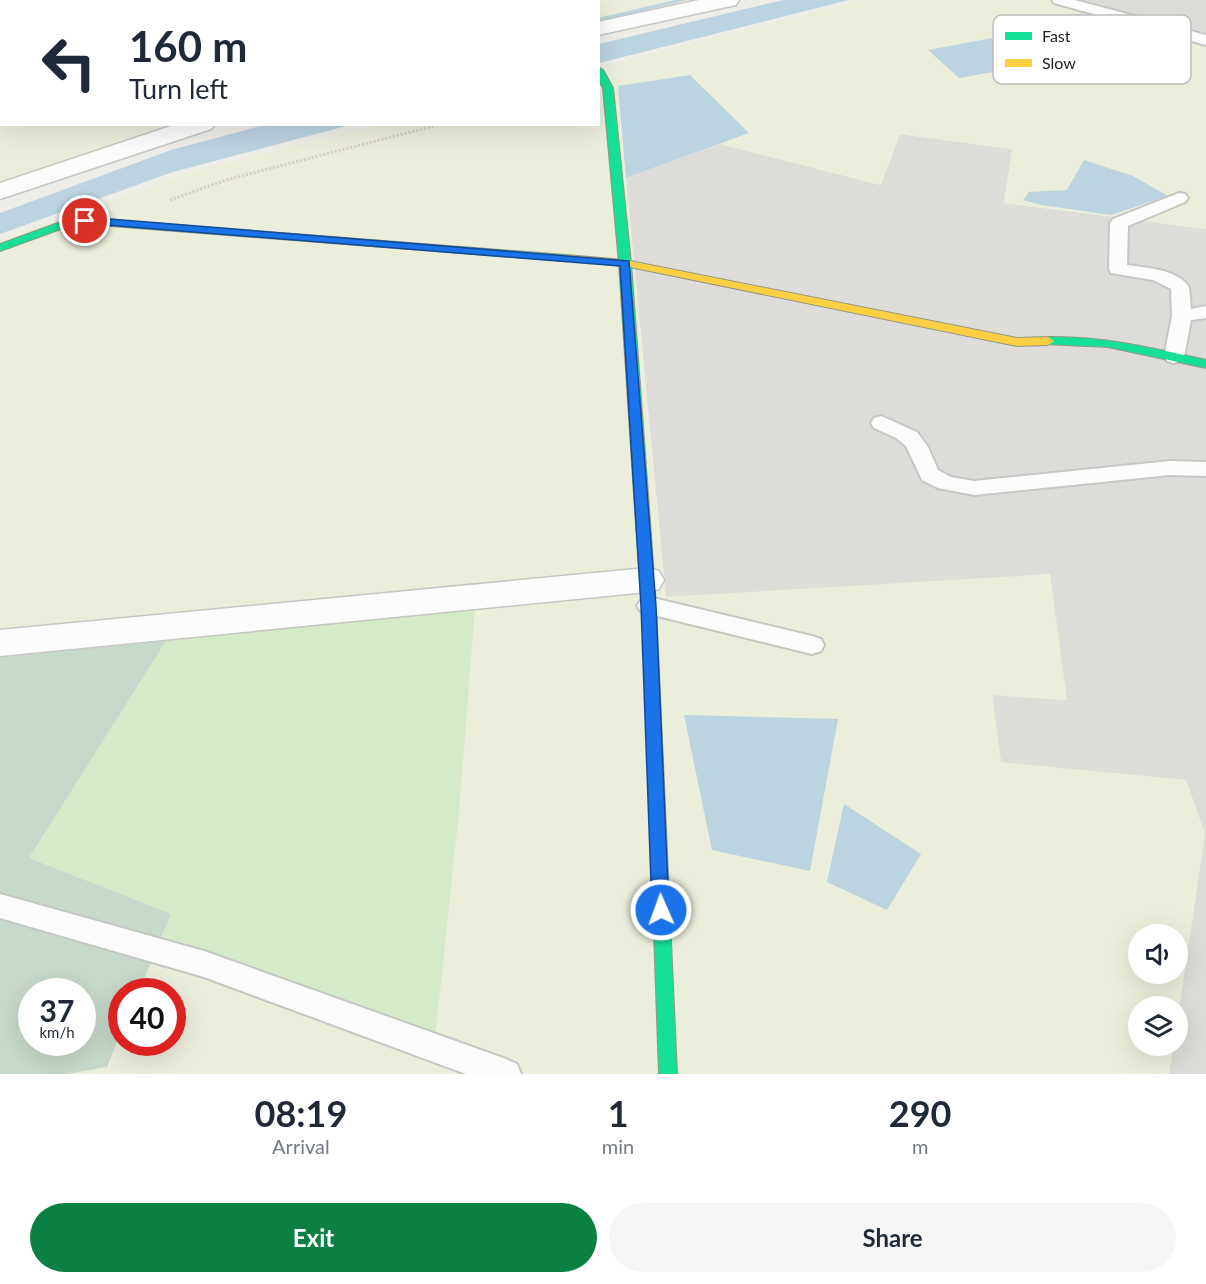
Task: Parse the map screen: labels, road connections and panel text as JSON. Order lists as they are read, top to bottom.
{
  "legend": ["Fast", "Slow"],
  "page": {
    "turn": ["160 m", "Turn left"],
    "speed": "37 km/h",
    "limit": "40",
    "eta": [
      "08:19",
      "Arrival",
      "1",
      "min",
      "290",
      "m"
    ],
    "buttons": ["Exit", "Share"]
  }
}
